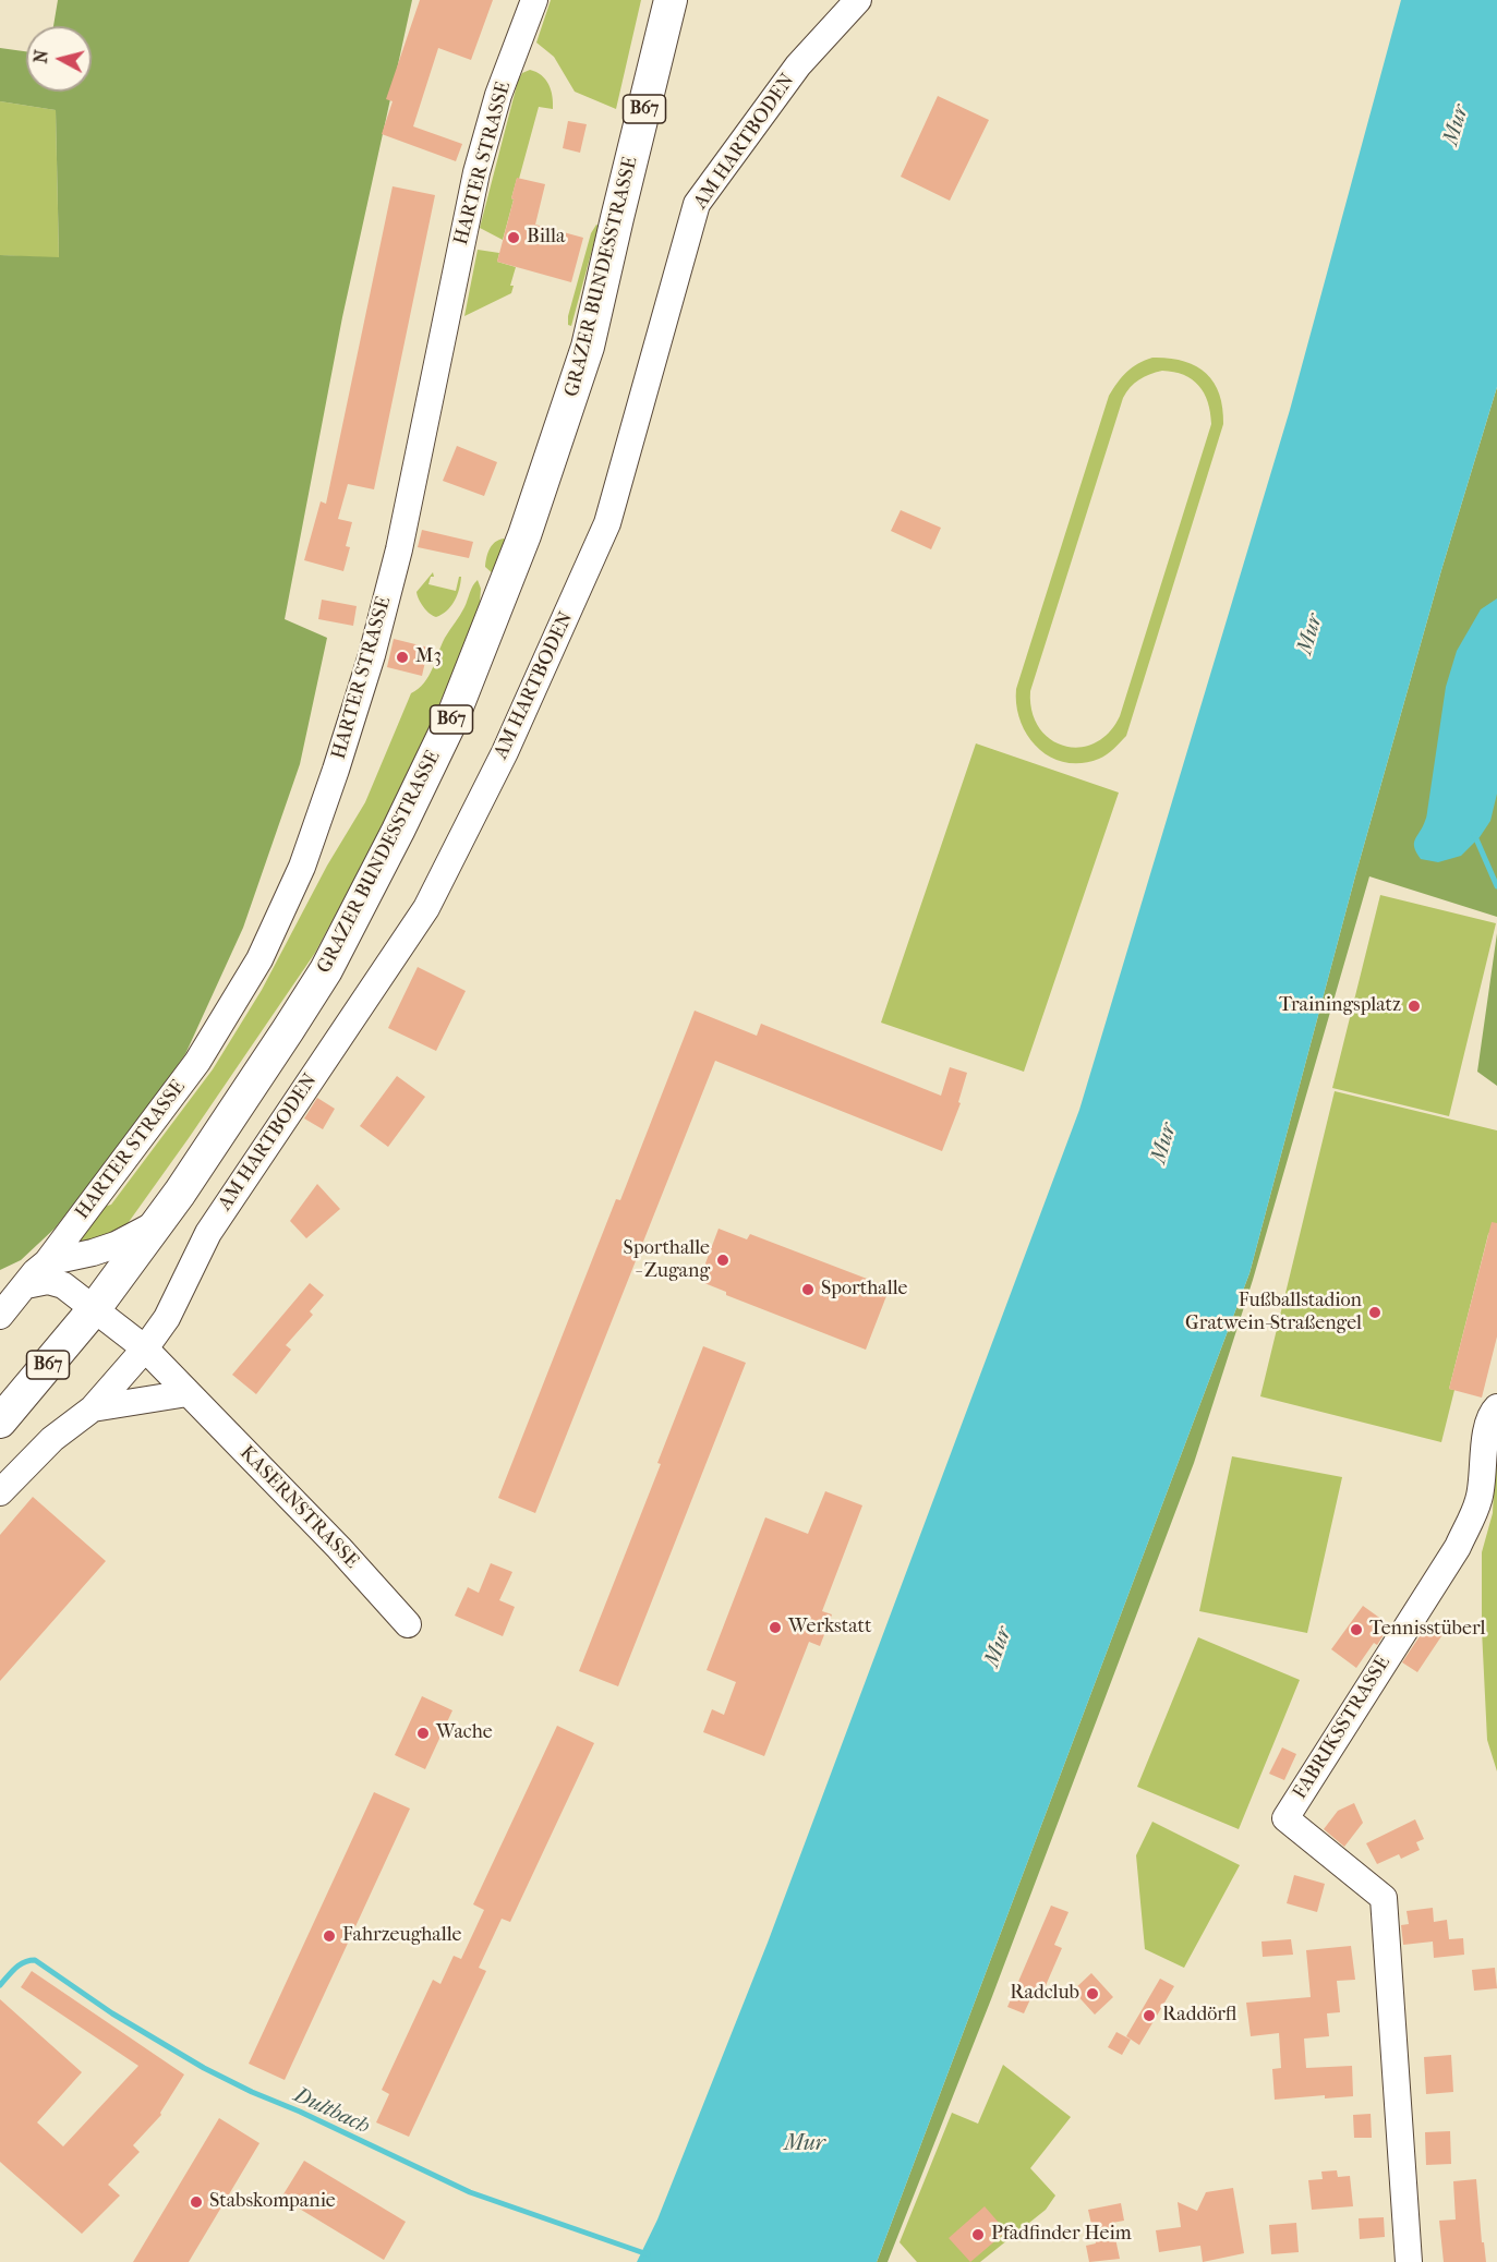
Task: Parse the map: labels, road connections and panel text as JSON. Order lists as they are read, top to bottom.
{
  "streets": {
    "main road": ["B67", "GRAZER BUNDESSTRASSE"],
    "street": [
      "AM HARTBODEN",
      "HARTER STRASSE",
      "KASERNSTRASSE",
      "FABRIKSSTRASSE"
    ]
  },
  "crossings": [
    ["AM HARTBODEN", "KASERNSTRASSE"],
    ["GRAZER BUNDESSTRASSE", "KASERNSTRASSE"]
  ],
  "water": ["Mur", "Dultbach"],
  "places": [
    "Billa",
    "M3",
    "Trainingsplatz",
    "Sporthalle - Zugang",
    "Sporthalle",
    "Fußballstadion Gratwein-Straßengel",
    "Werkstatt",
    "Tennisstüberl",
    "Wache",
    "Fahrzeughalle",
    "Radclub",
    "Raddörfl",
    "Stabskompanie",
    "Pfadfinder Heim"
  ],
  "north": "left"
}
